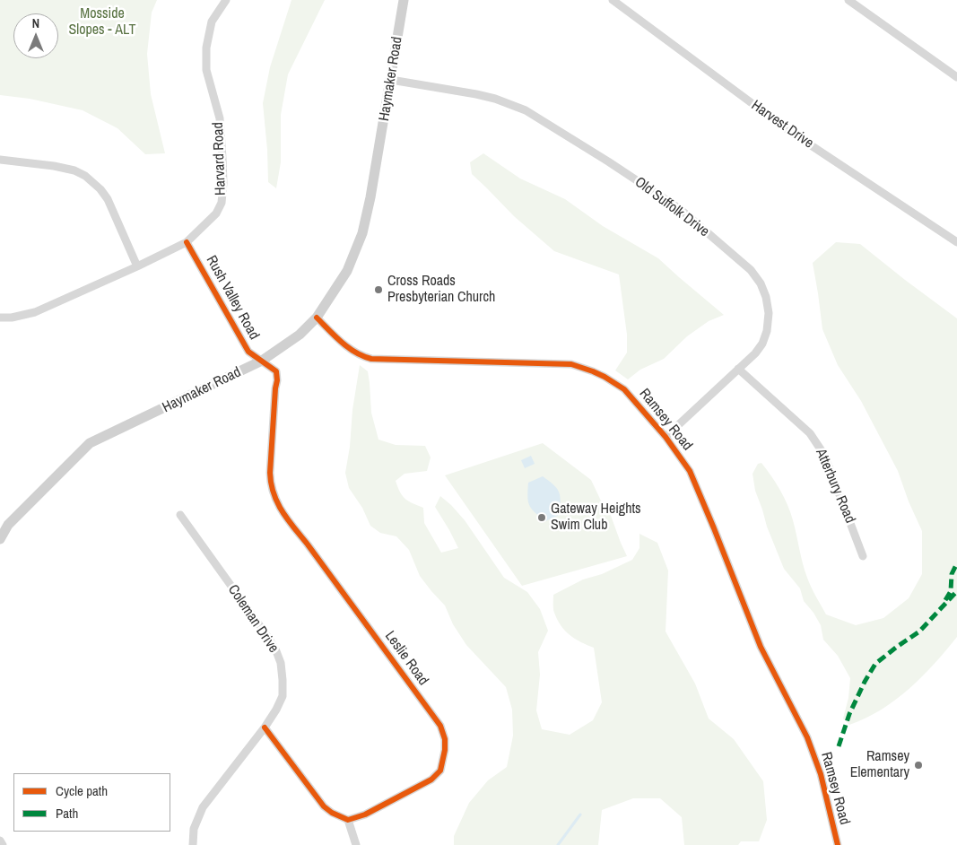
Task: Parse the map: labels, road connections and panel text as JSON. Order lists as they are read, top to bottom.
{
  "streets": {
    "main road": ["Haymaker Road"],
    "street": [
      "Harvest Drive",
      "Harvard Road",
      "Old Suffolk Drive",
      "Rush Valley Road",
      "Ramsey Road",
      "Atterbury Road",
      "Coleman Drive",
      "Leslie Road"
    ]
  },
  "crossings": [
    ["Haymaker Road", "Old Suffolk Drive"],
    ["Haymaker Road", "Rush Valley Road"],
    ["Haymaker Road", "Ramsey Road"],
    ["Haymaker Road", "Leslie Road"],
    ["Harvard Road", "Rush Valley Road"],
    ["Old Suffolk Drive", "Ramsey Road"],
    ["Old Suffolk Drive", "Atterbury Road"],
    ["Rush Valley Road", "Leslie Road"]
  ],
  "parks": ["Mosside Slopes - ALT"],
  "places": ["Cross Roads Presbyterian Church", "Gateway Heights Swim Club", "Ramsey Elementary"],
  "legend": ["Cycle path", "Path"],
  "north": "top"
}
